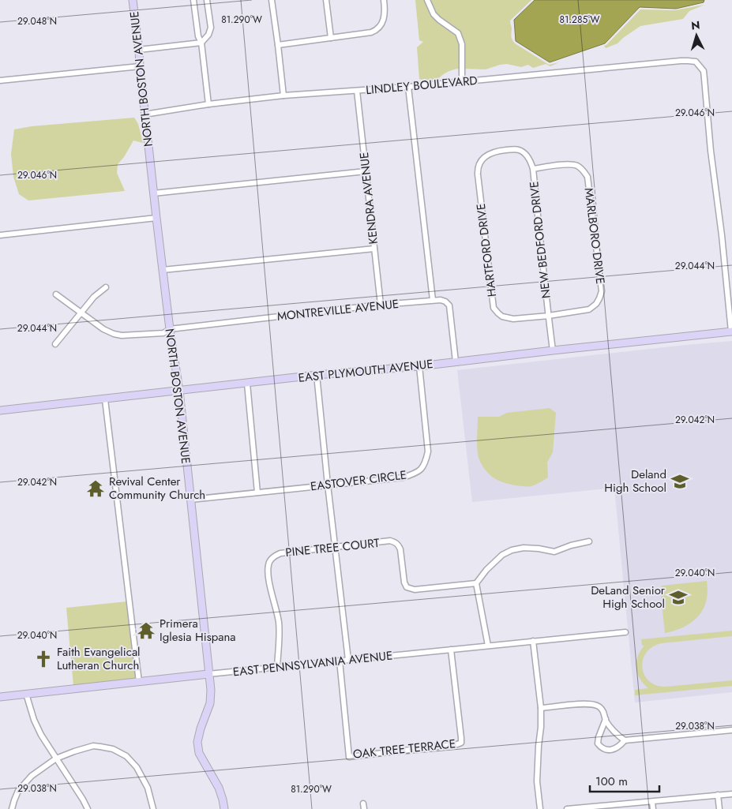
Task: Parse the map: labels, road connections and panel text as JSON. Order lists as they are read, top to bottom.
{
  "streets": {
    "street": [
      "NORTH BOSTON AVENUE",
      "LINDLEY BOULEVARD",
      "KENDRA AVENUE",
      "MARLBORO DRIVE",
      "NEW BEDFORD DRIVE",
      "HARTFORD DRIVE",
      "MONTREVILLE AVENUE",
      "EAST PLYMOUTH AVENUE",
      "EASTOVER CIRCLE",
      "PINE TREE COURT",
      "EAST PENNSYLVANIA AVENUE",
      "OAK TREE TERRACE"
    ]
  },
  "crossings": [
    ["NORTH BOSTON AVENUE", "LINDLEY BOULEVARD"],
    ["NORTH BOSTON AVENUE", "MONTREVILLE AVENUE"],
    ["NORTH BOSTON AVENUE", "EAST PLYMOUTH AVENUE"],
    ["NORTH BOSTON AVENUE", "EASTOVER CIRCLE"],
    ["NORTH BOSTON AVENUE", "EAST PENNSYLVANIA AVENUE"],
    ["LINDLEY BOULEVARD", "KENDRA AVENUE"],
    ["LINDLEY BOULEVARD", "EAST PLYMOUTH AVENUE"],
    ["KENDRA AVENUE", "MONTREVILLE AVENUE"],
    ["MARLBORO DRIVE", "NEW BEDFORD DRIVE"],
    ["MARLBORO DRIVE", "HARTFORD DRIVE"],
    ["NEW BEDFORD DRIVE", "HARTFORD DRIVE"],
    ["NEW BEDFORD DRIVE", "EAST PLYMOUTH AVENUE"],
    ["MONTREVILLE AVENUE", "EAST PLYMOUTH AVENUE"],
    ["EAST PLYMOUTH AVENUE", "EASTOVER CIRCLE"],
    ["PINE TREE COURT", "EAST PENNSYLVANIA AVENUE"],
    ["EAST PENNSYLVANIA AVENUE", "OAK TREE TERRACE"]
  ],
  "places": {
    "school or university": ["Deland High School", "DeLand Senior High School"],
    "temple": ["Revival Center Community Church", "Primera Iglesia Hispana"],
    "church": ["Faith Evangelical Lutheran Church"]
  },
  "scale_bar": "100 m",
  "north": "top",
  "coordinates": [
    "81.290°W",
    "81.285°W",
    "29.048°N",
    "29.046°N",
    "29.044°N",
    "29.042°N",
    "29.040°N",
    "29.038°N"
  ]
}
